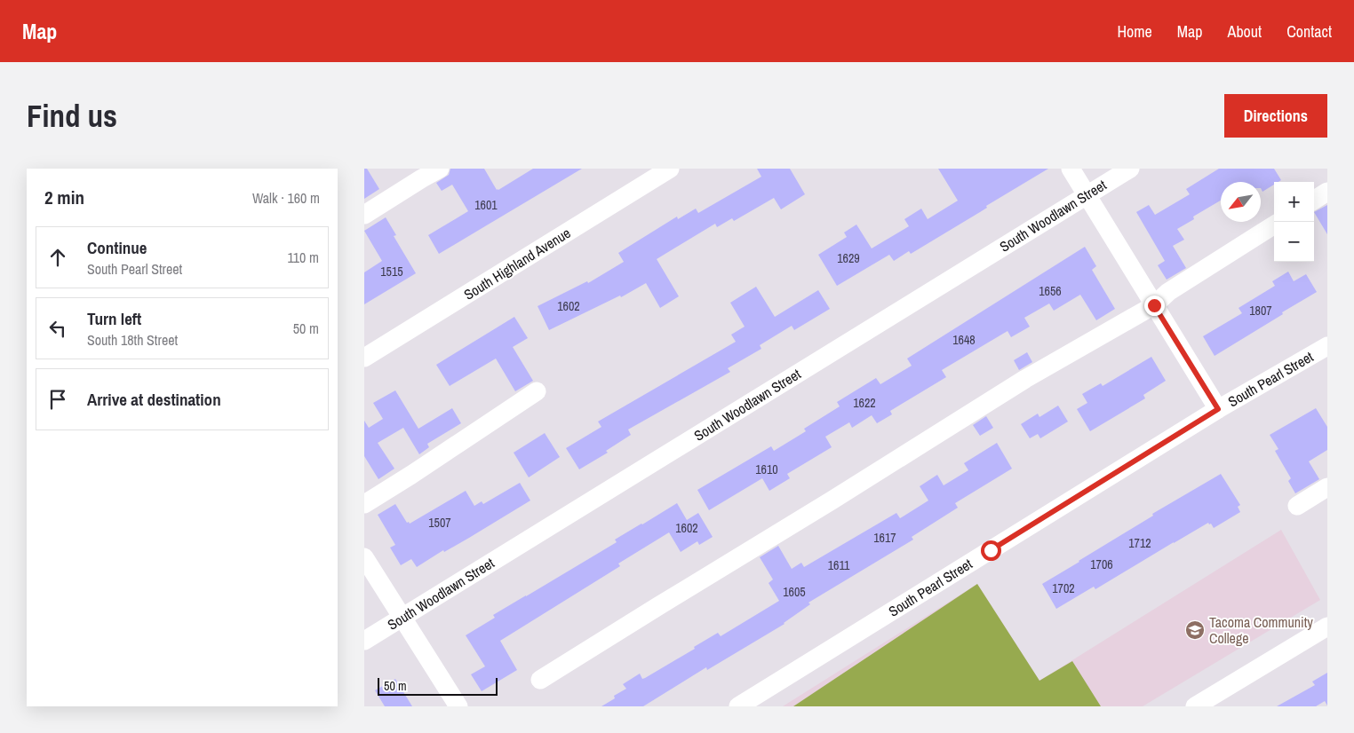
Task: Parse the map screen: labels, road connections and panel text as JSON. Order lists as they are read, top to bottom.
{
  "streets": {
    "street": ["South Woodlawn Street", "South Highland Avenue", "South Pearl Street"]
  },
  "places": {
    "school or university": ["Tacoma Community College"]
  },
  "house_numbers": [
    "1601",
    "1629",
    "1515",
    "1656",
    "1602",
    "1807",
    "1648",
    "1622",
    "1610",
    "1507",
    "1602",
    "1617",
    "1712",
    "1706",
    "1611",
    "1702",
    "1605"
  ],
  "scale_bar": "50 m",
  "north": "bottom left",
  "page": {
    "header": "Map",
    "nav": [
      "Home",
      "Map",
      "About",
      "Contact"
    ],
    "buttons": "Directions",
    "title": "Find us",
    "heading": ["2 min", "Walk · 160 m"],
    "map_buttons": ["+", "−"],
    "list": [
      ["Continue", "South Pearl Street", "110 m"],
      ["Turn left", "South 18th Street", "50 m"],
      "Arrive at destination"
    ],
    "scale": "50 m"
  }
}
